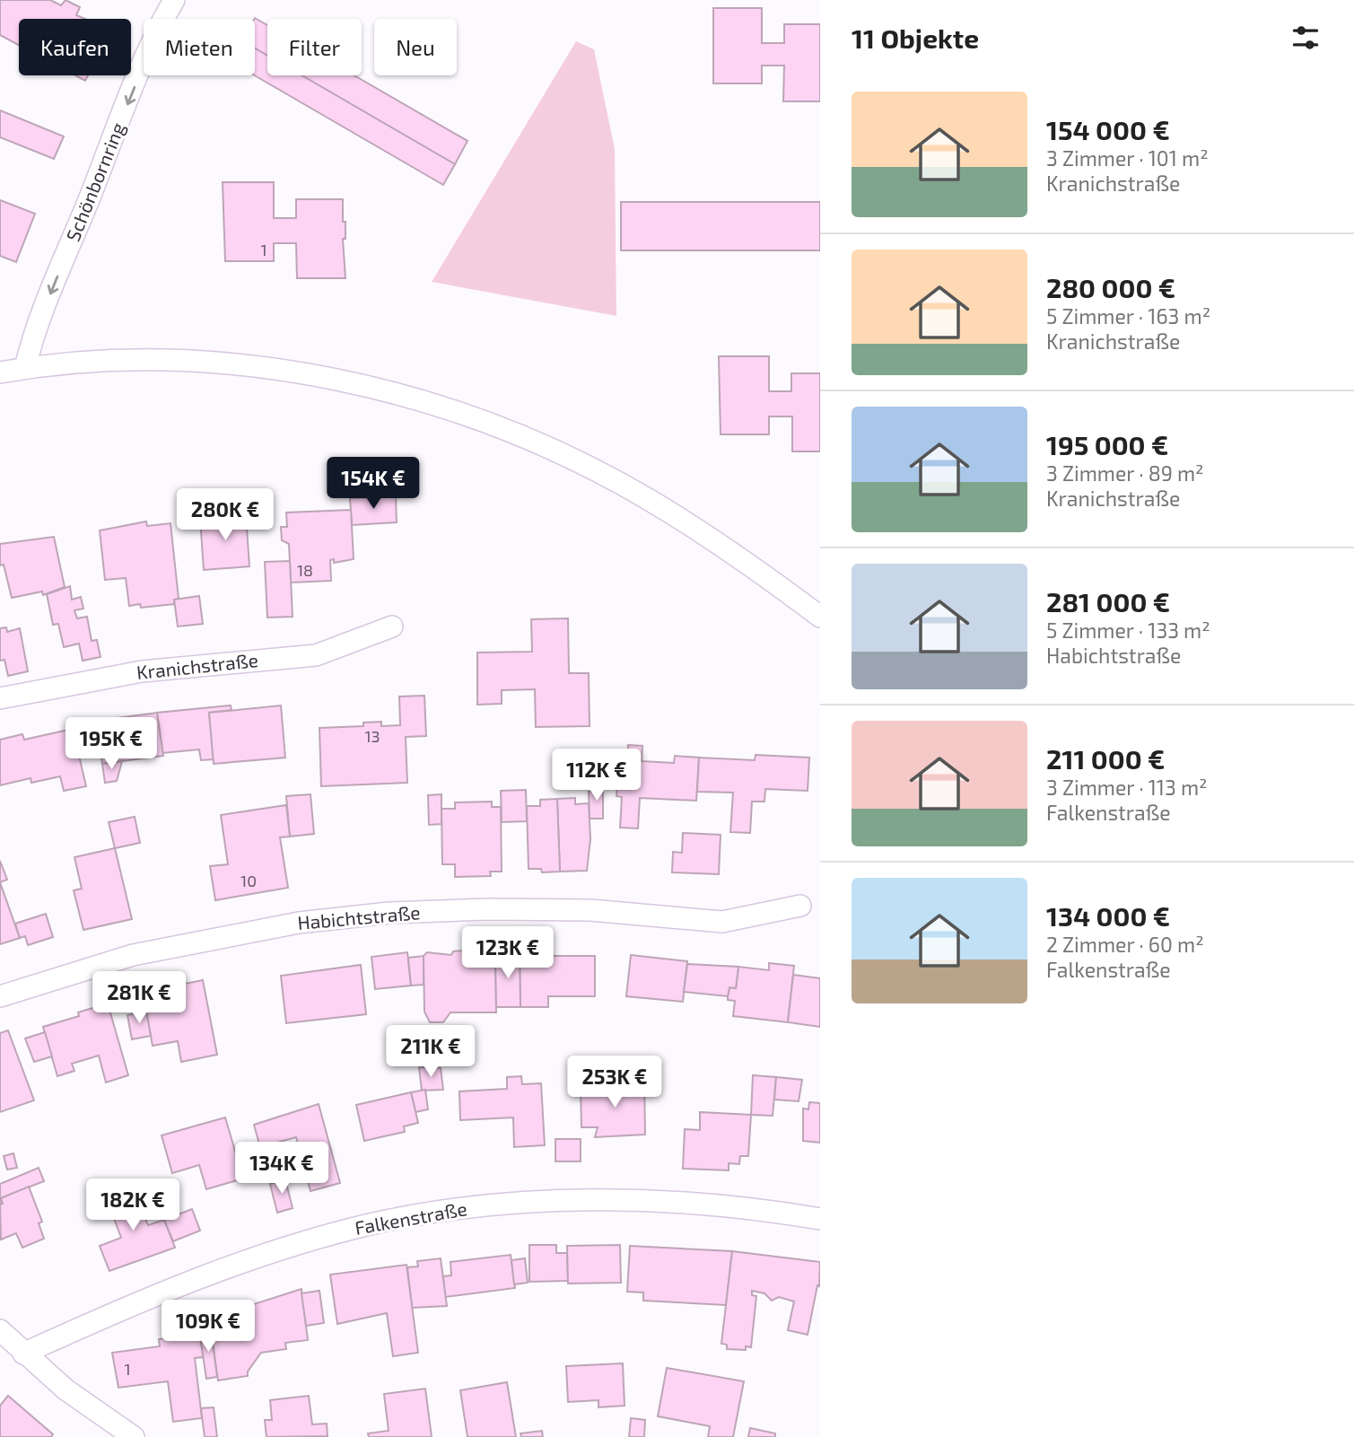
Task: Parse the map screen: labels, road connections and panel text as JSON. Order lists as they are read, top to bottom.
{
  "streets": {
    "street": [
      "Schönbornring",
      "Kranichstraße",
      "Habichtstraße",
      "Falkenstraße"
    ]
  },
  "one_way": ["Schönbornring"],
  "house_numbers": [
    "1",
    "18",
    "13",
    "10",
    "1"
  ],
  "page": {
    "heading": "11 Objekte",
    "chip": [
      "Kaufen",
      "Mieten",
      "Filter",
      "Neu"
    ],
    "list": [
      {
        "name": "154 000 €",
        "note": "3 Zimmer · 101 m² · Kranichstraße"
      },
      {
        "name": "280 000 €",
        "note": "5 Zimmer · 163 m² · Kranichstraße"
      },
      {
        "name": "195 000 €",
        "note": "3 Zimmer · 89 m² · Kranichstraße"
      },
      {
        "name": "281 000 €",
        "note": "5 Zimmer · 133 m² · Habichtstraße"
      },
      {
        "name": "211 000 €",
        "note": "3 Zimmer · 113 m² · Falkenstraße"
      },
      {
        "name": "134 000 €",
        "note": "2 Zimmer · 60 m² · Falkenstraße"
      }
    ],
    "price": [
      "154K €",
      "280K €",
      "195K €",
      "112K €",
      "123K €",
      "281K €",
      "211K €",
      "253K €",
      "134K €",
      "182K €",
      "109K €"
    ]
  }
}
